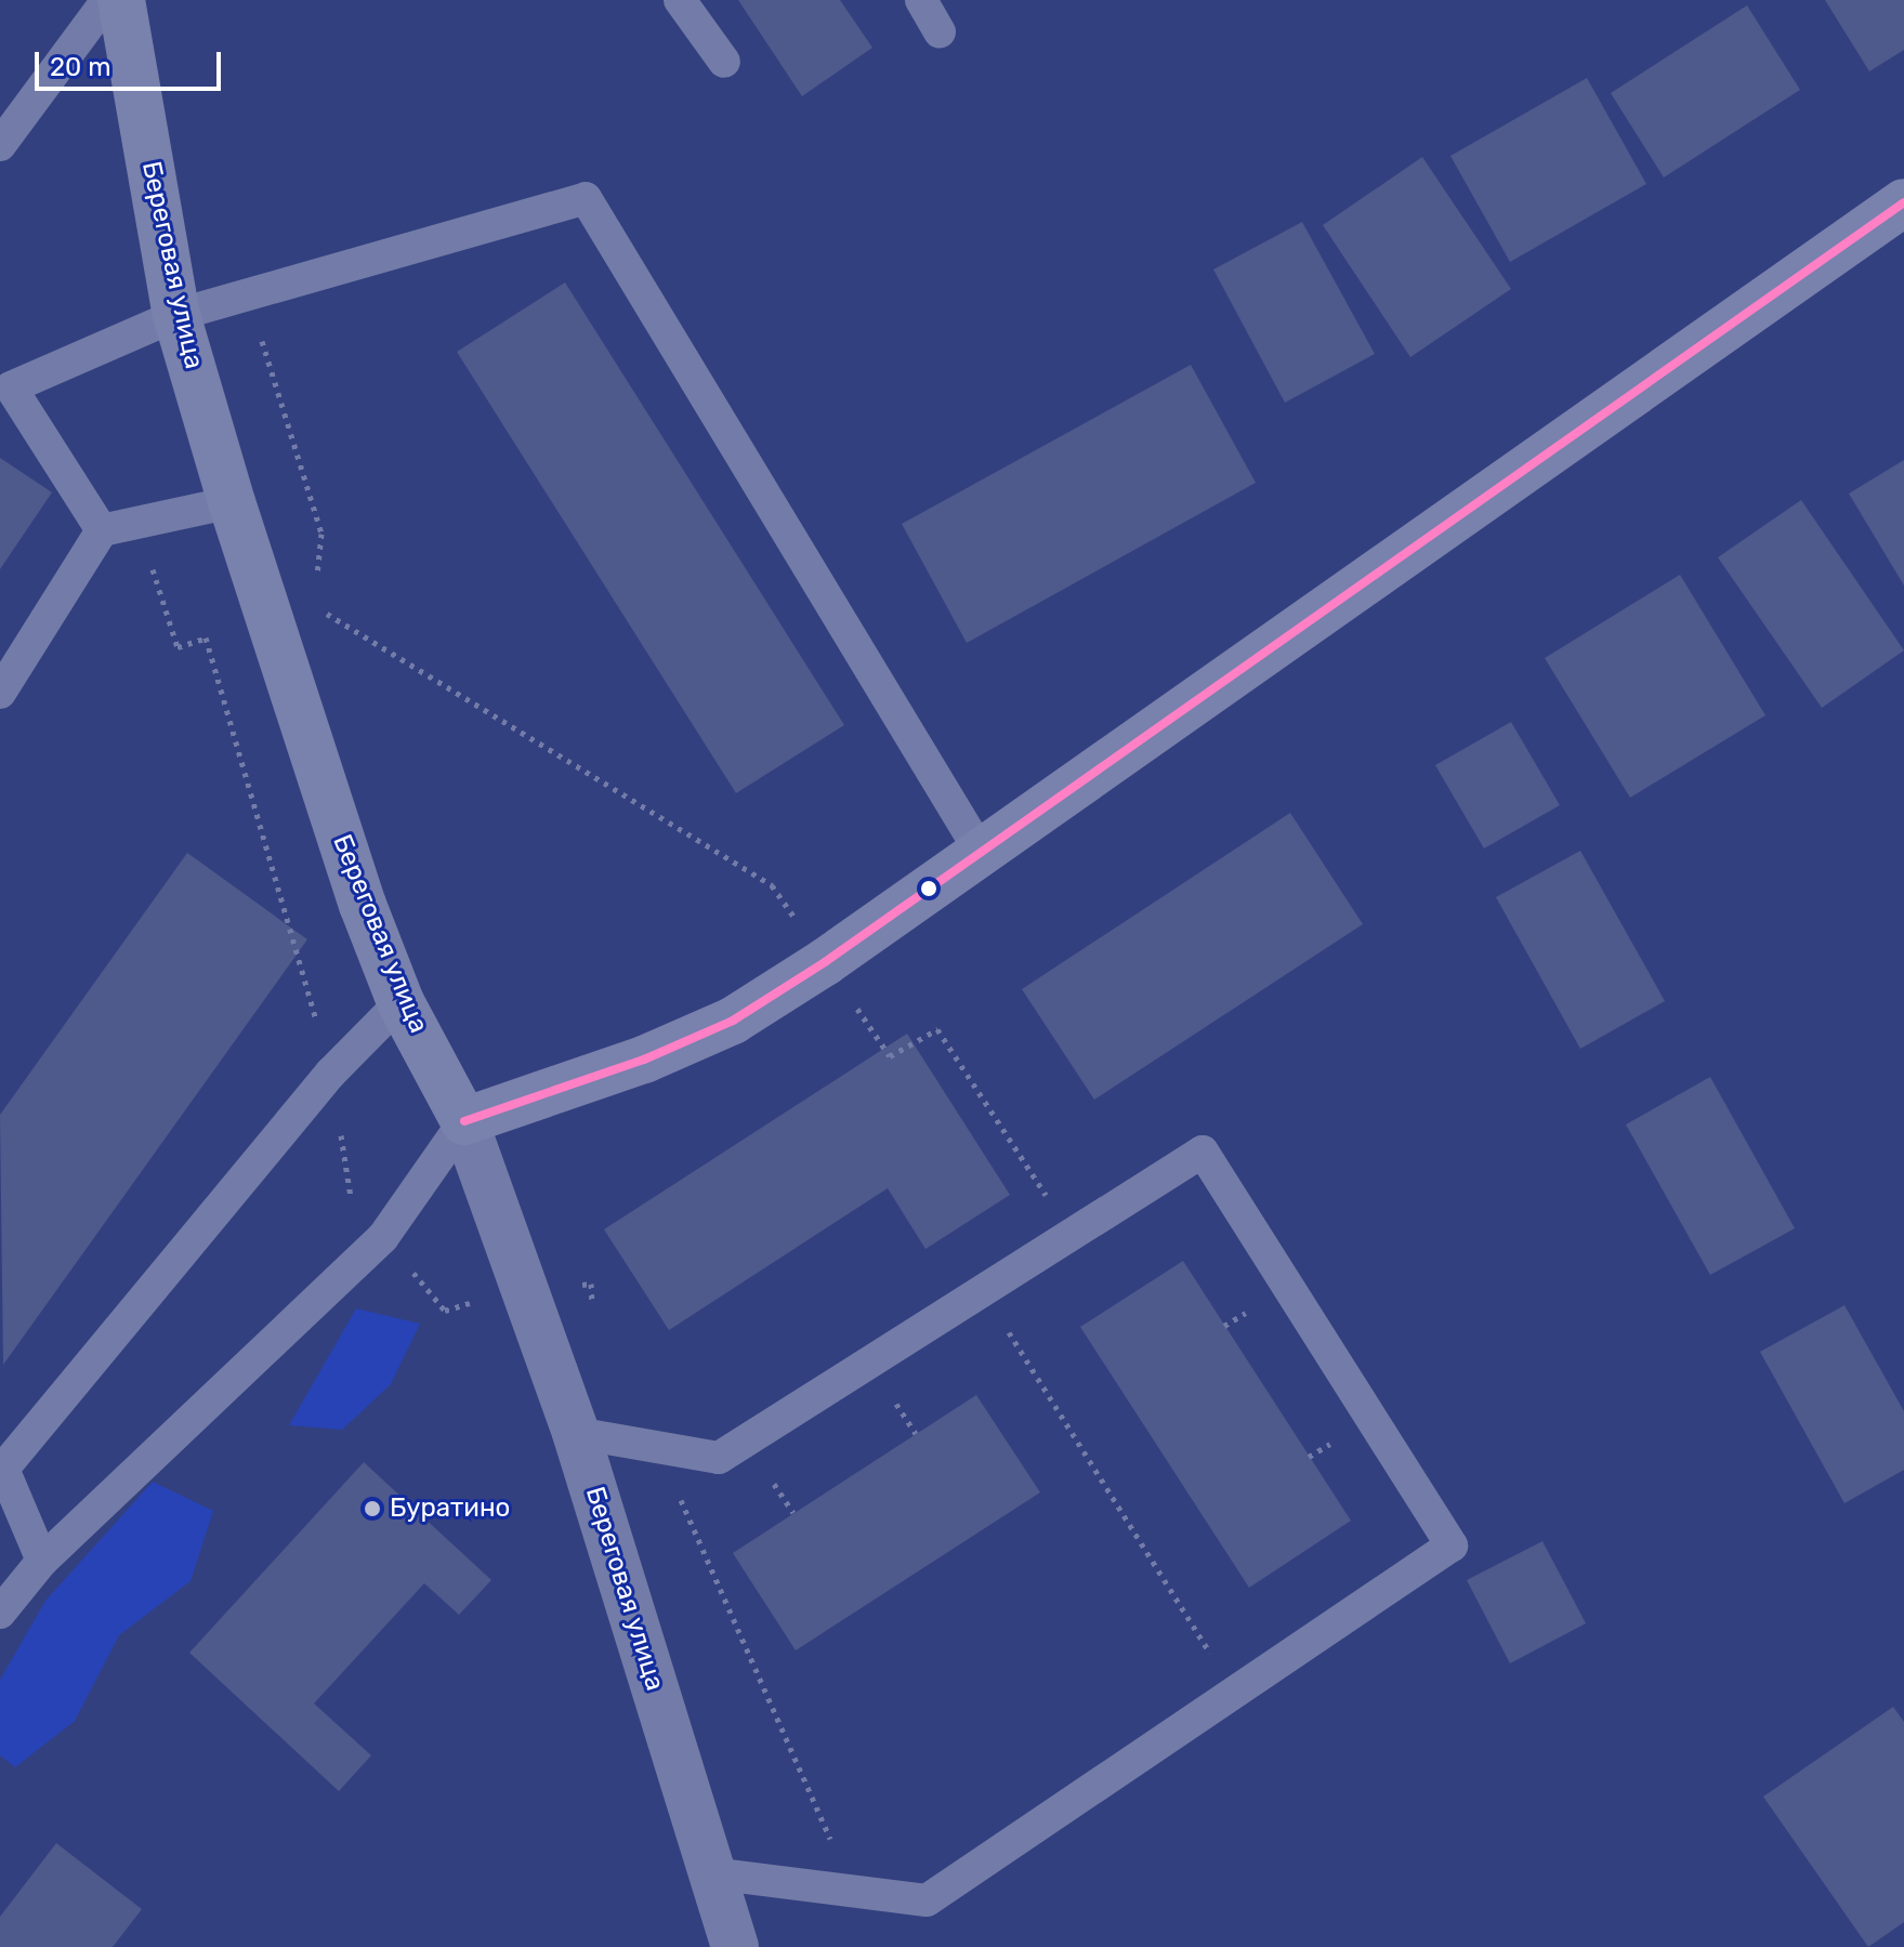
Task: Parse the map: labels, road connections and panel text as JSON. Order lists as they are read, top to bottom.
{
  "streets": {
    "street": ["Береговая улица"]
  },
  "places": ["Буратино"],
  "scale_bar": "20 m"
}
